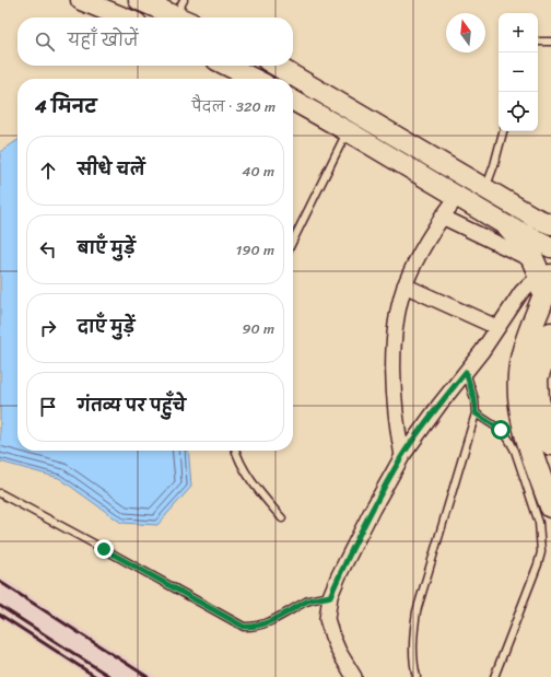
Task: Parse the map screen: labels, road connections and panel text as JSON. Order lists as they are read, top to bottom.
{
  "north": "top",
  "page": {
    "map_buttons": ["+", "−"],
    "search": "यहाँ खोजें",
    "heading": ["4 मिनट", "पैदल · 320 m"],
    "list": [
      ["सीधे चलें", "40 m"],
      ["बाएँ मुड़ें", "190 m"],
      ["दाएँ मुड़ें", "90 m"],
      "गंतव्य पर पहुँचे"
    ]
  }
}
